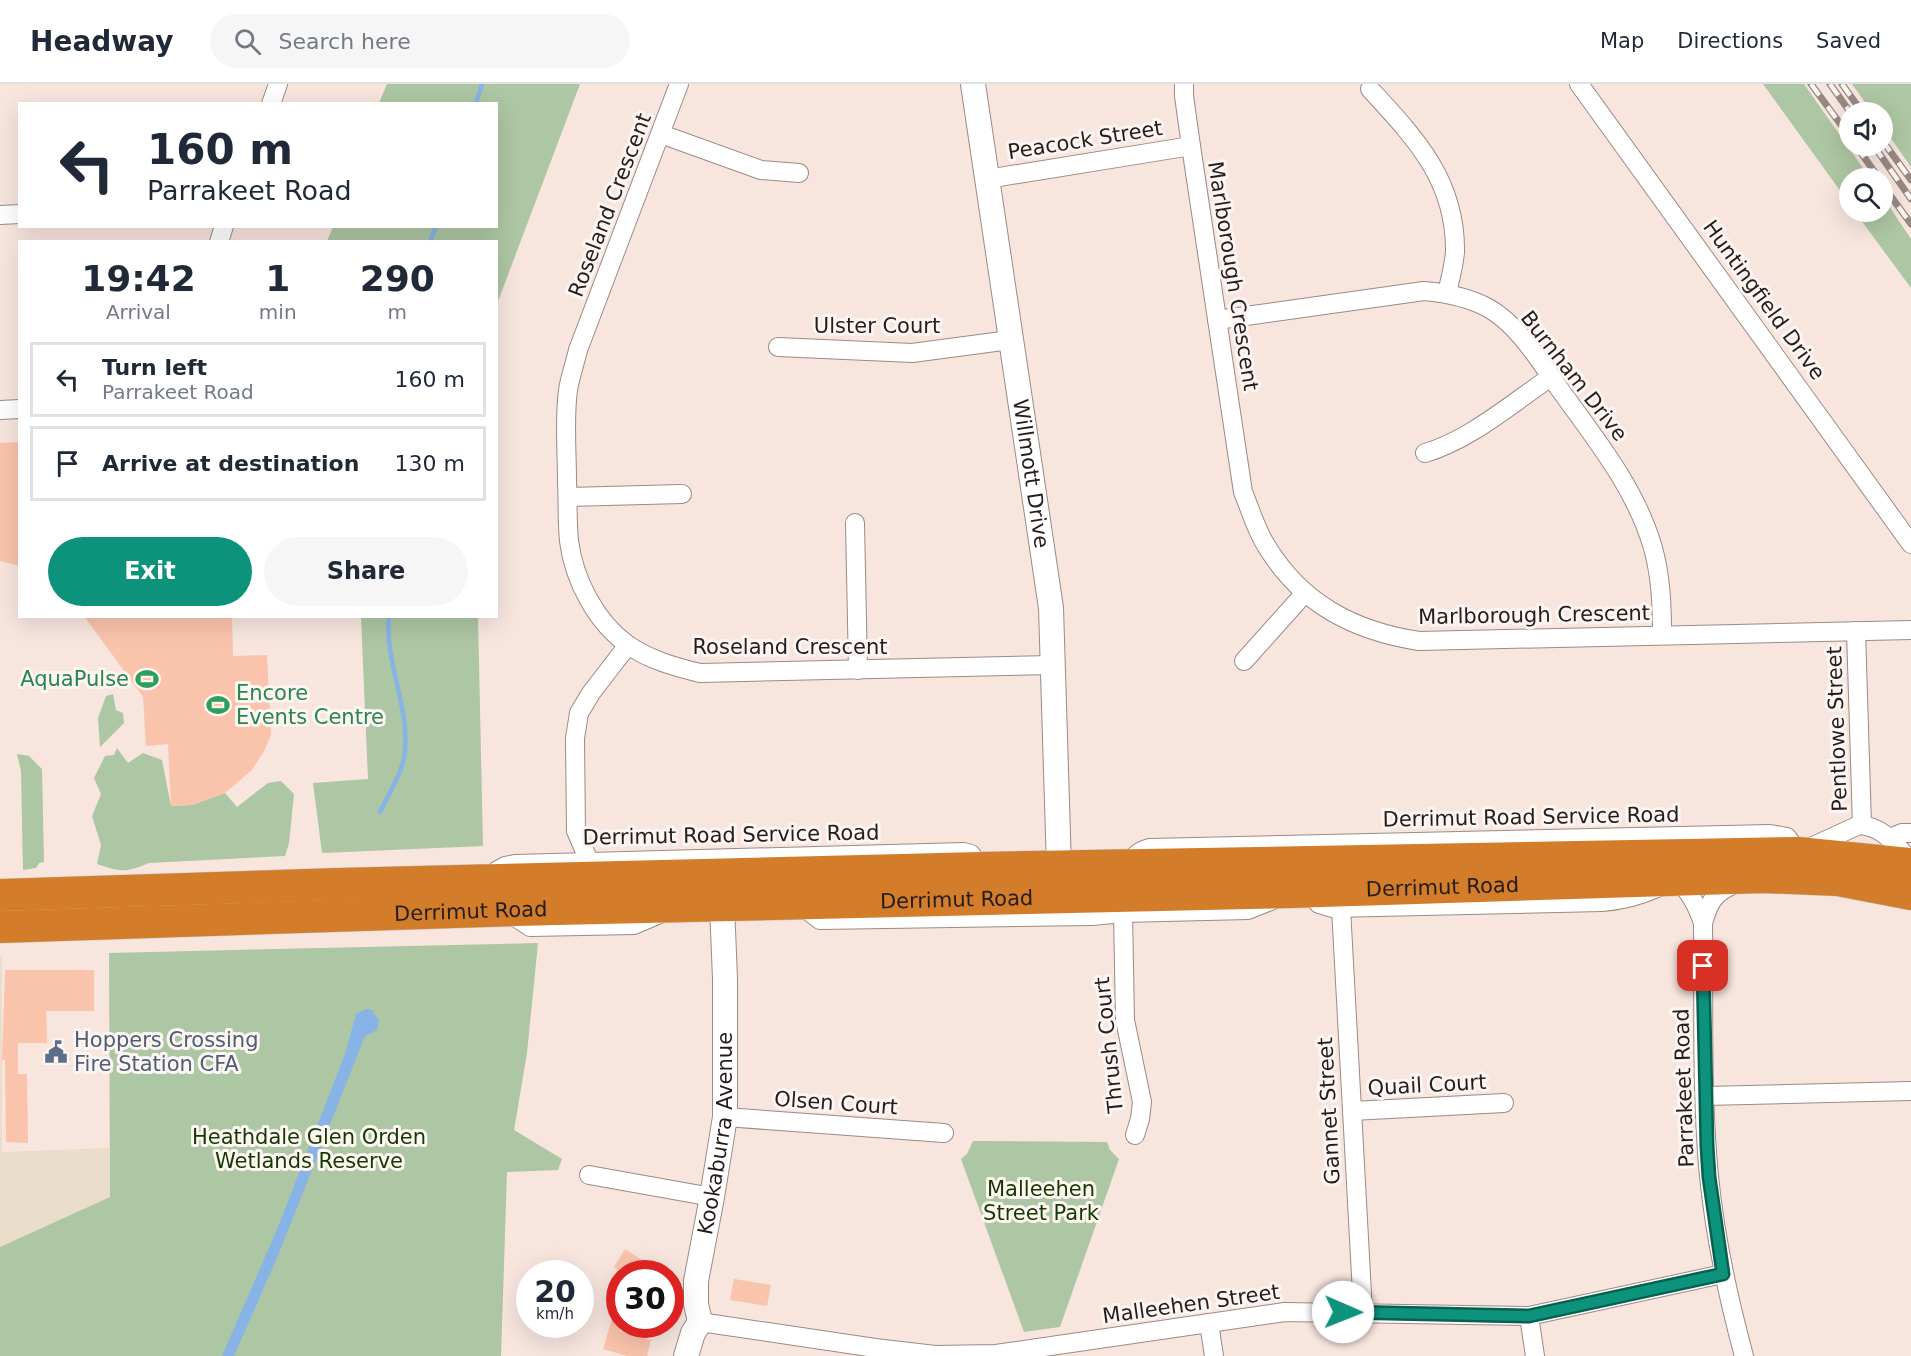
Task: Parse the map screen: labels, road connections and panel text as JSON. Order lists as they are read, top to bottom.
{
  "streets": {
    "highway": ["Derrimut Road"],
    "street": [
      "Peacock Street",
      "Roseland Crescent",
      "Marlborough Crescent",
      "Huntingfield Drive",
      "Ulster Court",
      "Burnham Drive",
      "Willmott Drive",
      "Pentlowe Street",
      "Derrimut Road Service Road",
      "Thrush Court",
      "Quail Court",
      "Parrakeet Road",
      "Olsen Court",
      "Gannet Street",
      "Kookaburra Avenue",
      "Malleehen Street"
    ]
  },
  "crossings": [
    ["Peacock Street", "Marlborough Crescent"],
    ["Peacock Street", "Willmott Drive"],
    ["Roseland Crescent", "Willmott Drive"],
    ["Marlborough Crescent", "Burnham Drive"],
    ["Marlborough Crescent", "Pentlowe Street"],
    ["Ulster Court", "Willmott Drive"],
    ["Willmott Drive", "Derrimut Road"],
    ["Derrimut Road Service Road", "Derrimut Road"],
    ["Derrimut Road", "Parrakeet Road"],
    ["Derrimut Road", "Gannet Street"],
    ["Derrimut Road", "Kookaburra Avenue"],
    ["Quail Court", "Gannet Street"],
    ["Parrakeet Road", "Malleehen Street"],
    ["Olsen Court", "Kookaburra Avenue"],
    ["Gannet Street", "Malleehen Street"],
    ["Kookaburra Avenue", "Malleehen Street"]
  ],
  "parks": ["Heathdale Glen Orden Wetlands Reserve", "Malleehen Street Park"],
  "places": {
    "sports": ["AquaPulse", "Encore Events Centre"],
    "public building": ["Hoppers Crossing Fire Station CFA"]
  },
  "page": {
    "header": "Headway",
    "search": "Search here",
    "nav": ["Map", "Directions", "Saved"],
    "turn": ["160 m", "Parrakeet Road"],
    "eta": [
      "19:42",
      "Arrival",
      "1",
      "min",
      "290",
      "m"
    ],
    "list": [
      {
        "name": "Turn left",
        "note": "Parrakeet Road",
        "value": "160 m"
      },
      {
        "name": "Arrive at destination",
        "value": "130 m"
      }
    ],
    "buttons": ["Exit", "Share"],
    "speed": "20 km/h",
    "limit": "30"
  }
}
